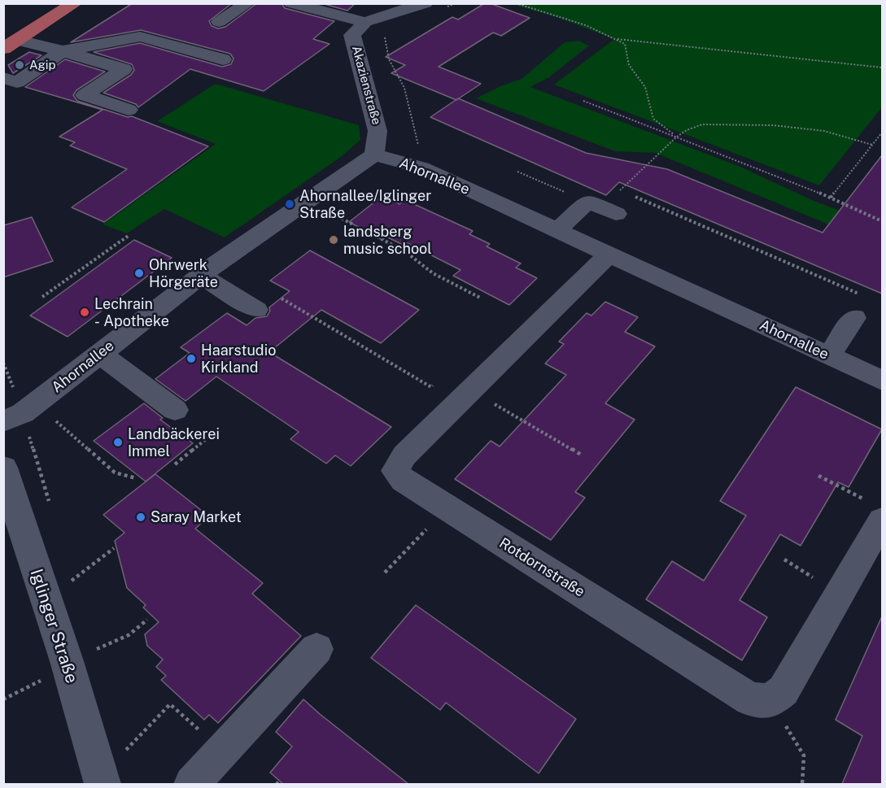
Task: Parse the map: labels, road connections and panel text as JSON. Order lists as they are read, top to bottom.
{
  "streets": {
    "street": [
      "Akazienstraße",
      "Ahornallee",
      "Rotdornstraße",
      "Iglinger Straße"
    ]
  },
  "crossings": [
    ["Akazienstraße", "Ahornallee"],
    ["Ahornallee", "Rotdornstraße"]
  ],
  "places": [
    "Agip",
    "Ahornallee/Iglinger Straße",
    "landsberg music school",
    "Ohrwerk Hörgeräte",
    "Lechrain - Apotheke",
    "Haarstudio Kirkland",
    "Landbäckerei Immel",
    "Saray Market"
  ]
}
